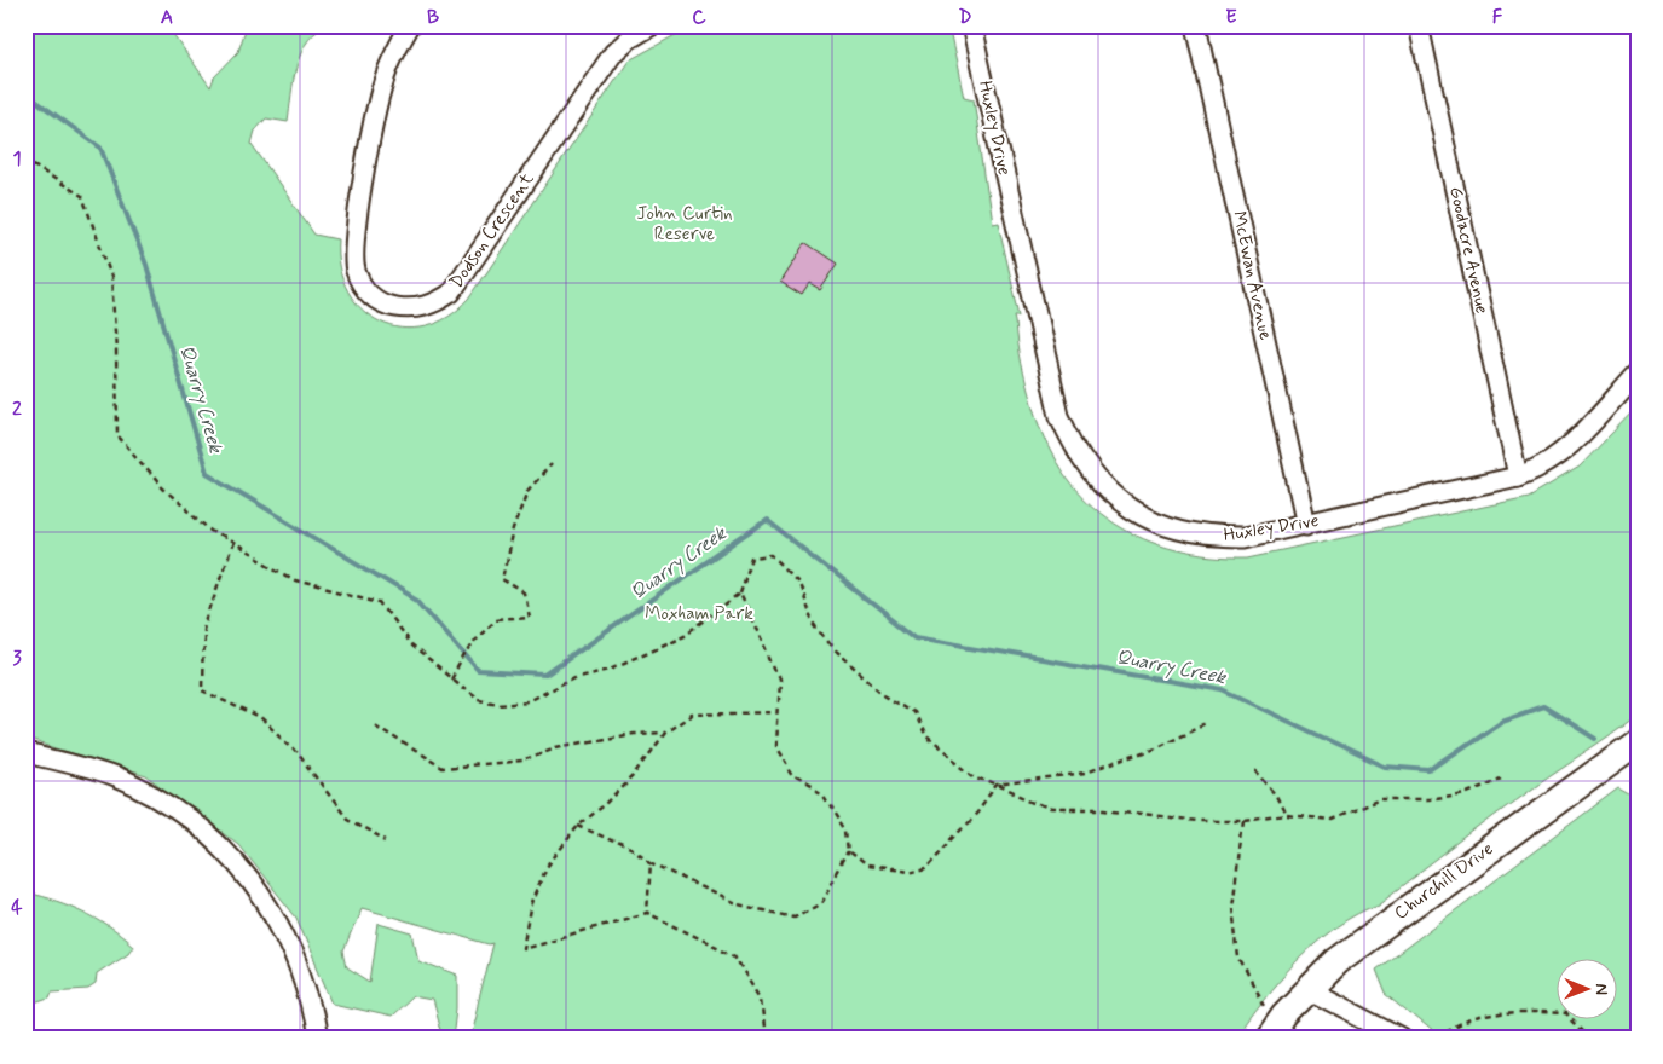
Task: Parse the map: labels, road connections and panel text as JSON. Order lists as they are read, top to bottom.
{
  "streets": {
    "main road": ["Churchill Drive"],
    "street": [
      "Huxley Drive",
      "Dodson Crescent",
      "Goodacre Avenue",
      "McEwan Avenue"
    ]
  },
  "crossings": [
    ["Huxley Drive", "Goodacre Avenue"],
    ["Huxley Drive", "McEwan Avenue"]
  ],
  "water": ["Quarry Creek"],
  "parks": ["John Curtin Reserve", "Moxham Park"],
  "north": "right",
  "grid": {
    "columns": [
      "A",
      "B",
      "C",
      "D",
      "E",
      "F"
    ],
    "rows": [
      "1",
      "2",
      "3",
      "4"
    ]
  }
}
